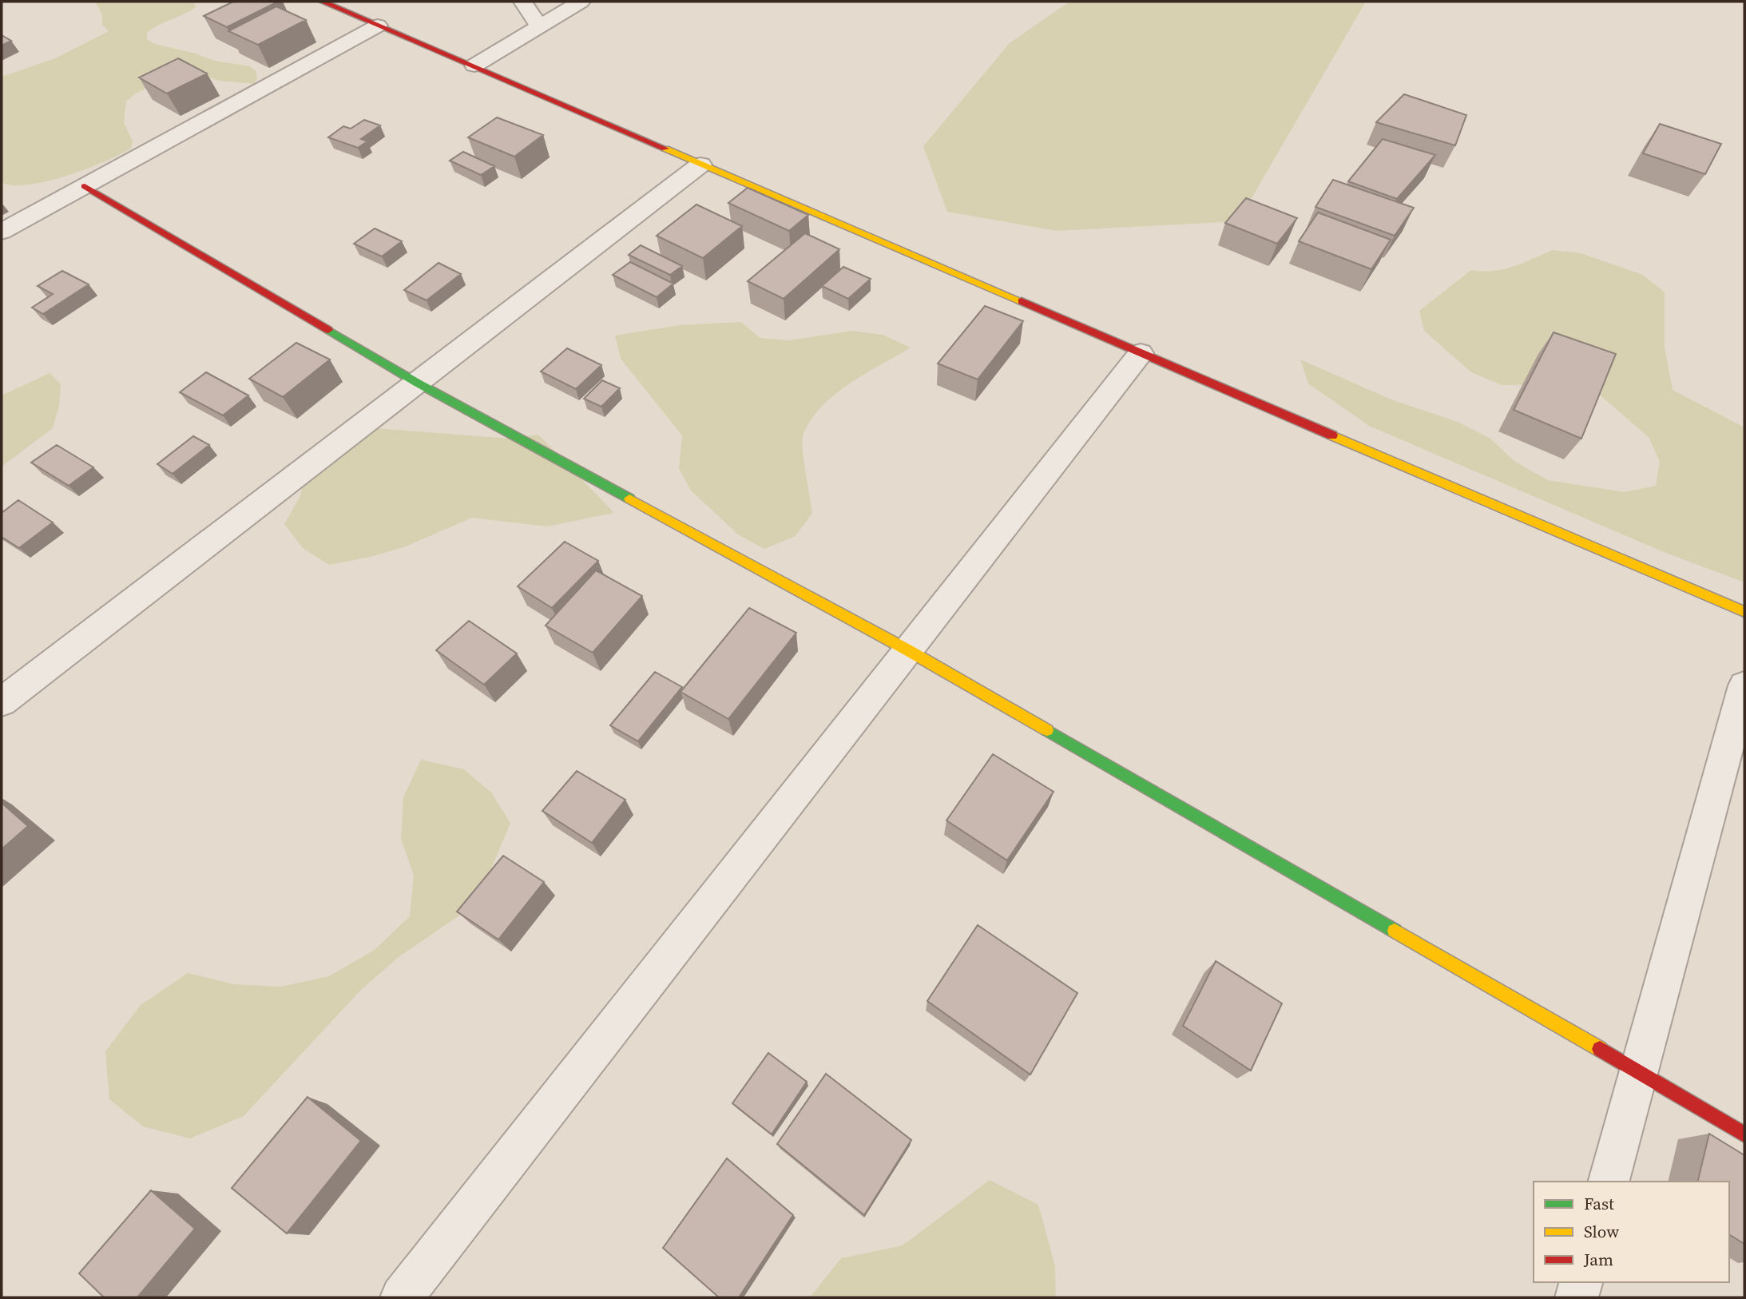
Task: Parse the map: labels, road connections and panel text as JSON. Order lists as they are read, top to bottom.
{
  "legend": ["Fast", "Slow", "Jam"]
}
